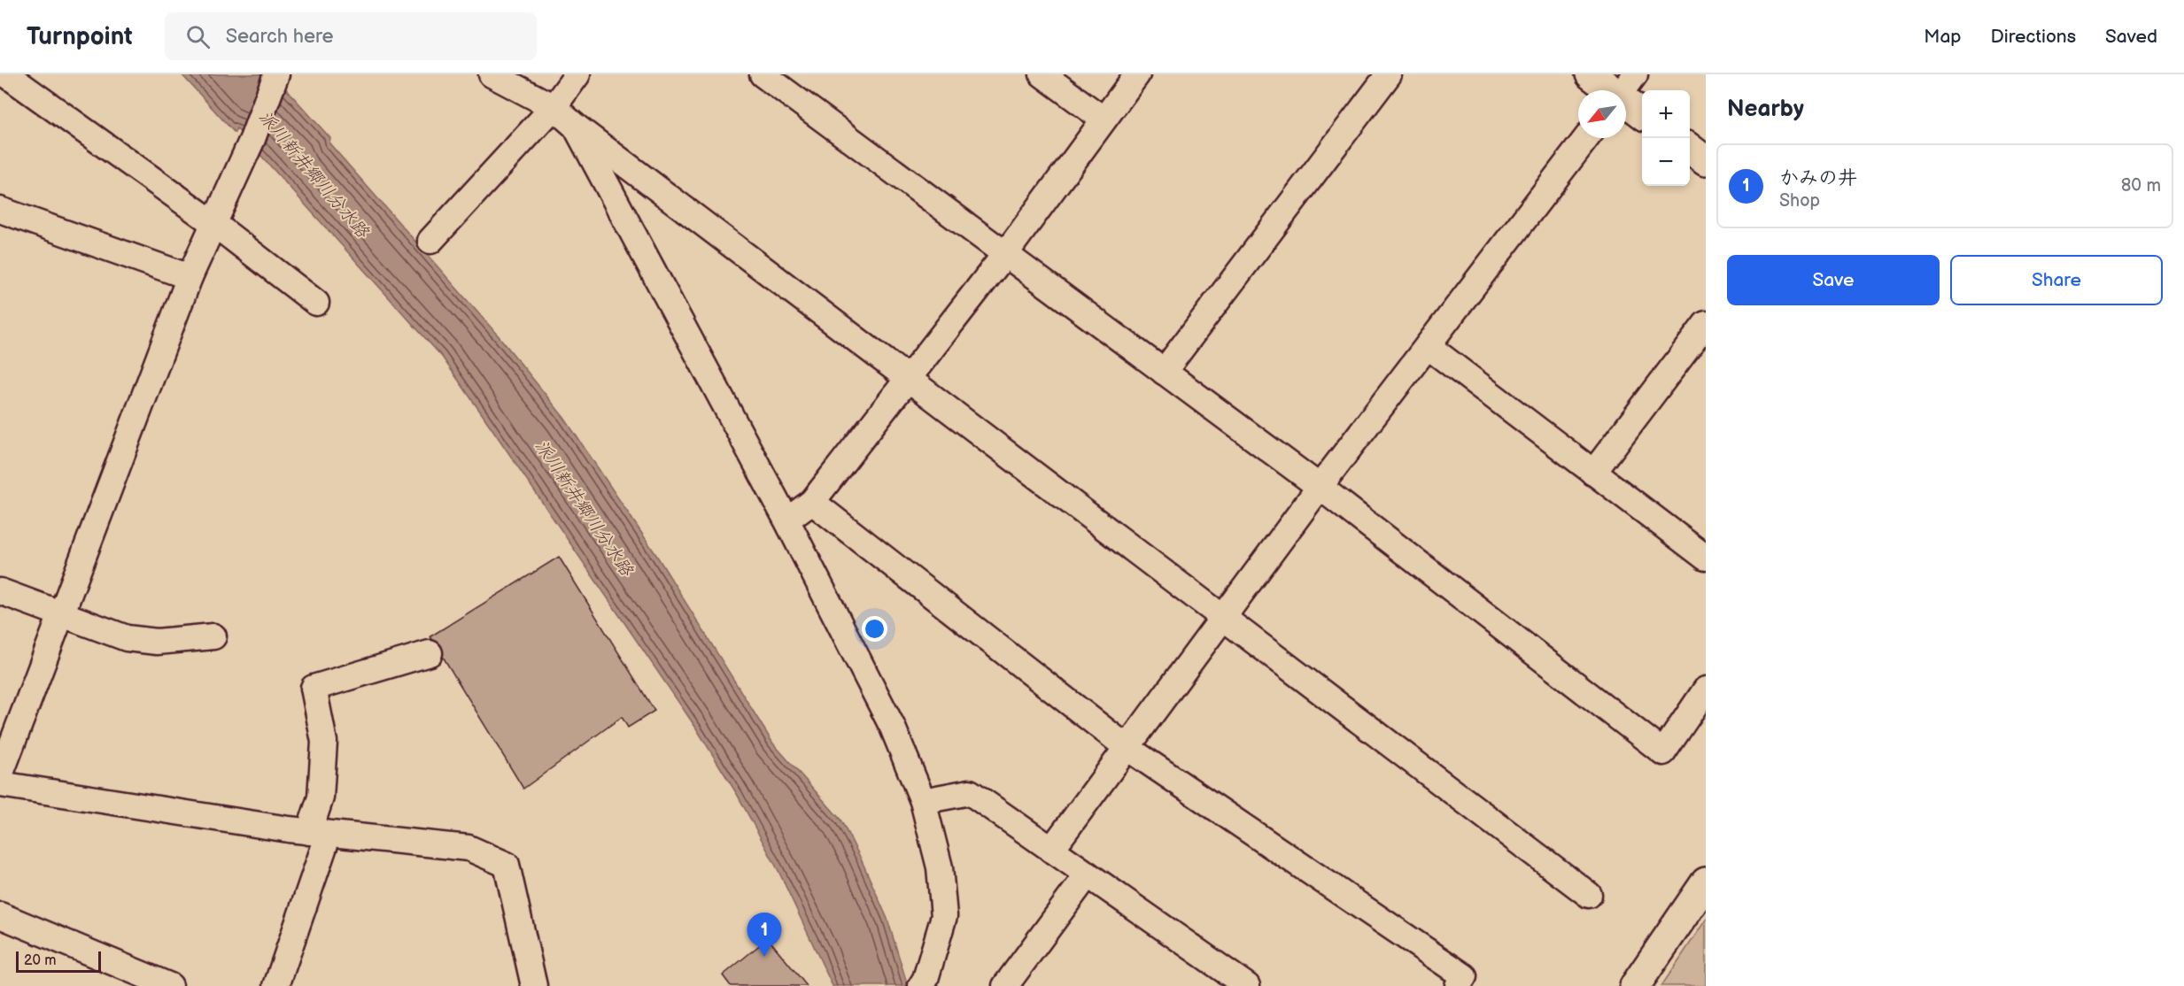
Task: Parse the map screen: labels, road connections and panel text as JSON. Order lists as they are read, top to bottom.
{
  "water": ["派川新井郷川分水路"],
  "scale_bar": "20 m",
  "north": "bottom left",
  "page": {
    "header": "Turnpoint",
    "search": "Search here",
    "nav": ["Map", "Directions", "Saved"],
    "heading": "Nearby",
    "map_buttons": ["+", "−"],
    "list": [
      {
        "mark": "1",
        "name": "かみの井",
        "note": "Shop",
        "value": "80 m"
      }
    ],
    "buttons": ["Save", "Share"],
    "pins": "1",
    "scale": "20 m"
  }
}
